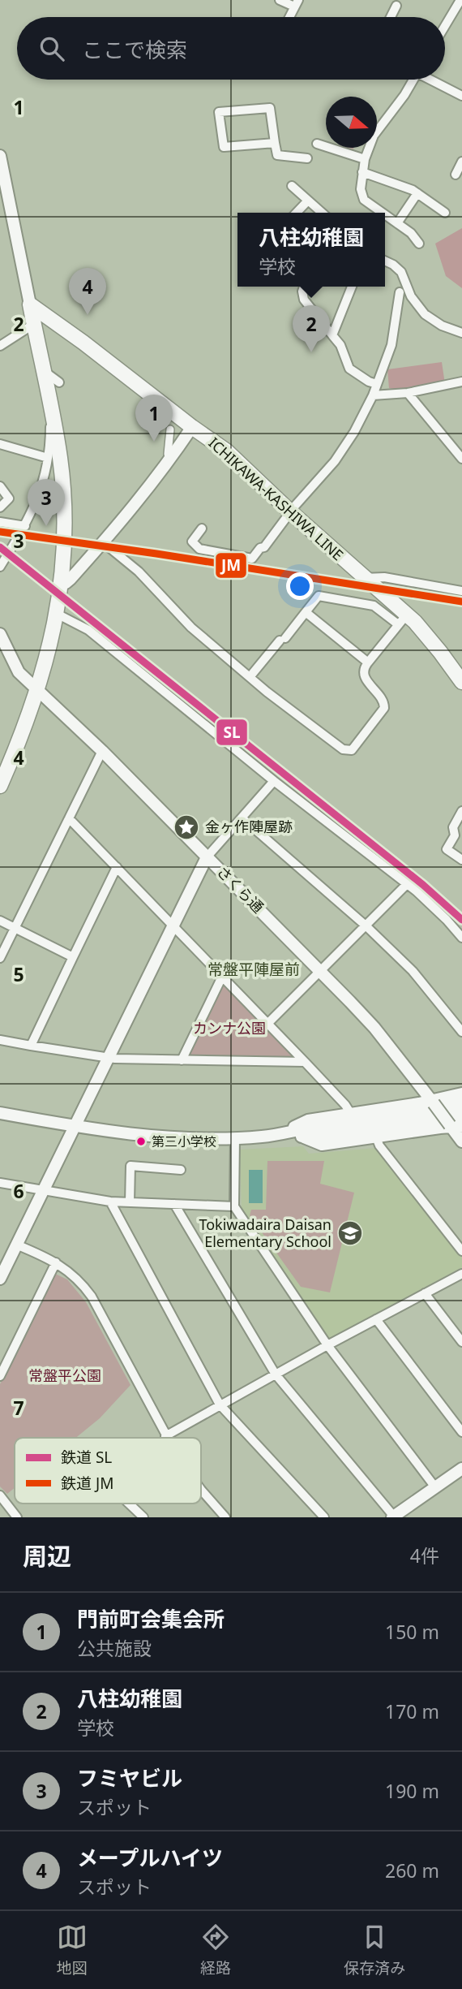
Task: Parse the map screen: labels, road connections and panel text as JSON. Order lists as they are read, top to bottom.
{
  "streets": {
    "main road": ["ICHIKAWA-KASHIWA LINE"],
    "street": ["さくら通"]
  },
  "districts": ["常盤平陣屋前"],
  "parks": ["カンナ公園", "常盤平公園"],
  "places": {
    "place": ["金ヶ作陣屋跡"],
    "other": ["第三小学校"],
    "school or university": ["Tokiwadaira Daisan Elementary School"]
  },
  "lines": ["rail line JM", "rail line SL"],
  "legend": ["鉄道 SL", "鉄道 JM"],
  "north": "right",
  "page": {
    "search": "ここで検索",
    "popup": ["八柱幼稚園", "学校"],
    "pins": [
      "4",
      "2",
      "1",
      "3"
    ],
    "heading": ["周辺", "4件"],
    "list": [
      {
        "mark": "1",
        "name": "門前町会集会所",
        "note": "公共施設",
        "value": "150 m"
      },
      {
        "mark": "2",
        "name": "八柱幼稚園",
        "note": "学校",
        "value": "170 m"
      },
      {
        "mark": "3",
        "name": "フミヤビル",
        "note": "スポット",
        "value": "190 m"
      },
      {
        "mark": "4",
        "name": "メープルハイツ",
        "note": "スポット",
        "value": "260 m"
      }
    ],
    "nav": ["地図", "経路", "保存済み"]
  },
  "grid": {
    "rows": [
      "1",
      "2",
      "3",
      "4",
      "5",
      "6",
      "7"
    ]
  }
}
